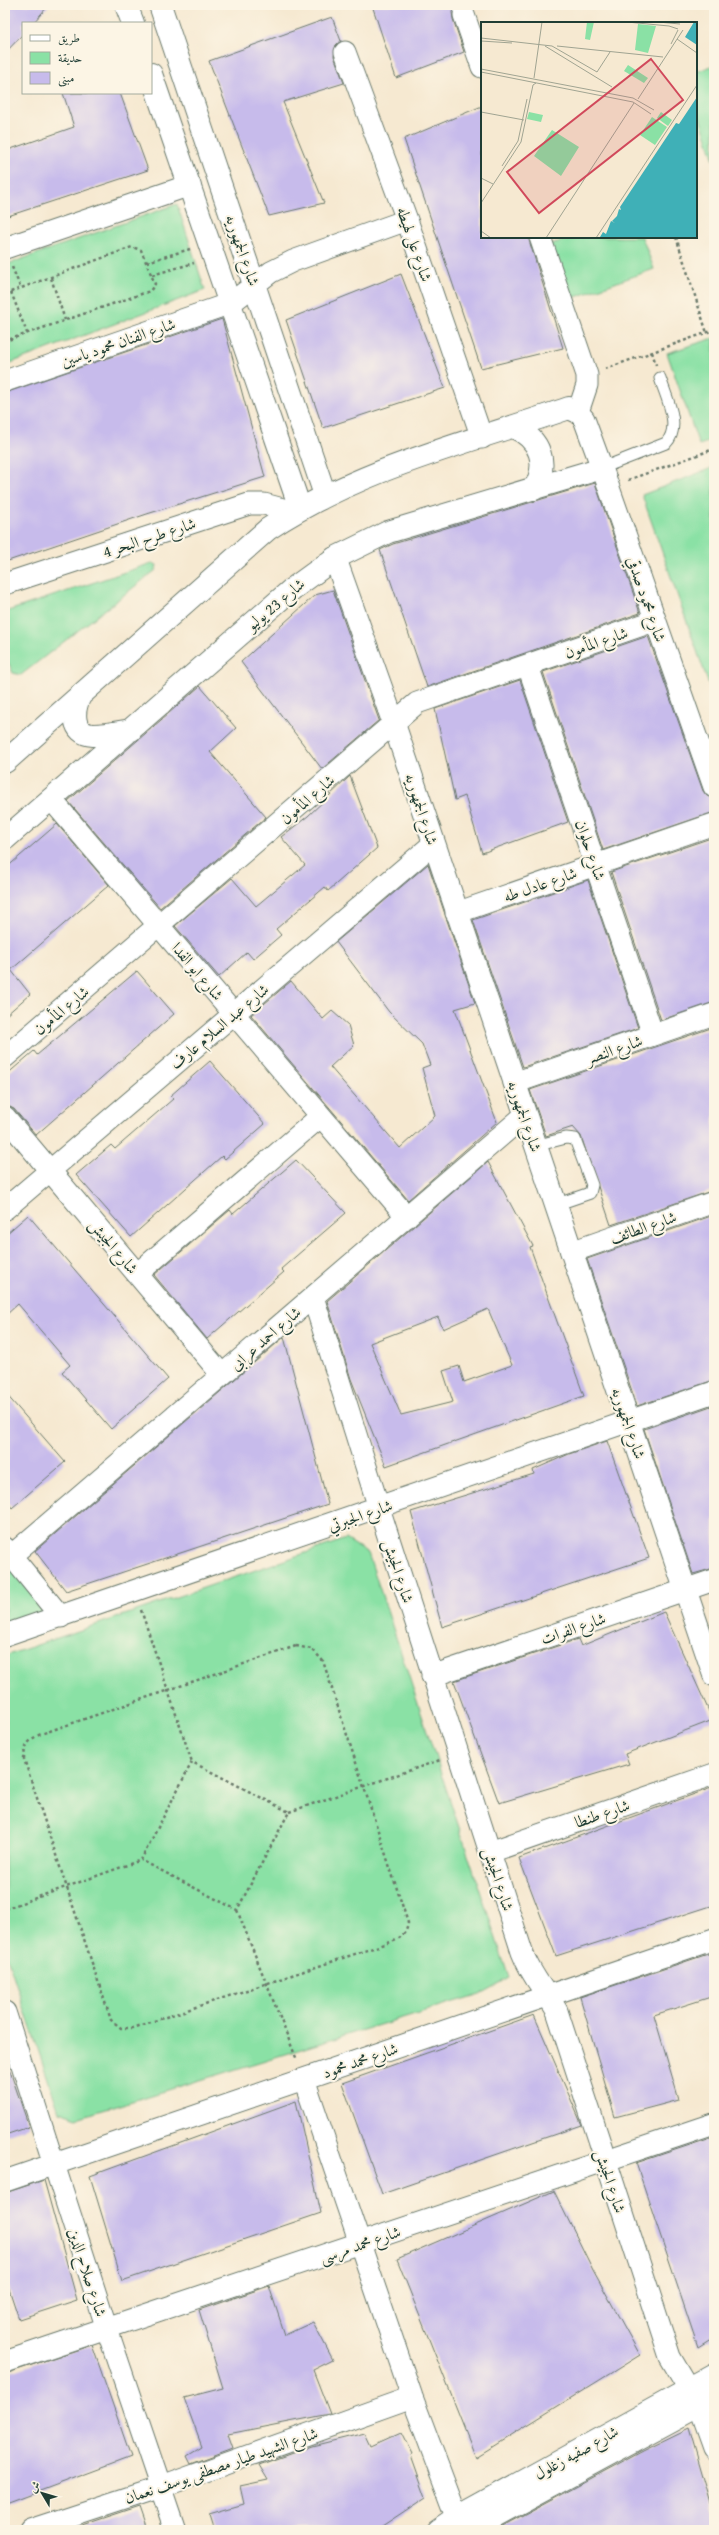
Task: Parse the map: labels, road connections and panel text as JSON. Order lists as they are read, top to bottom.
{
  "streets": {
    "main road": ["شارع الجمهوريه", "شارع 23 يوليو"],
    "street": [
      "شارع على لهيطه",
      "شارع الفنان محمود ياسين",
      "شارع طرح البحر 4",
      "شارع محمود صدقي",
      "شارع المأمون",
      "شارع حلوان",
      "شارع عادل طه",
      "شارع ابو الفدا",
      "شارع عبد السلام عارف",
      "شارع النصر",
      "شارع الطائف",
      "شارع الجيش",
      "شارع احمد عرابى",
      "شارع الجبرتي",
      "شارع الفرات",
      "شارع طنطا",
      "شارع محمد محمود",
      "شارع محمد مرسى",
      "شارع صلاح الدين",
      "شارع صفيه زغلول",
      "شارع الشهيد طيار مصطفى يوسف نعمان"
    ]
  },
  "crossings": [
    ["شارع على لهيطه", "شارع الفنان محمود ياسين"],
    ["شارع الجمهوريه", "شارع الفنان محمود ياسين"],
    ["شارع الجمهوريه", "شارع طرح البحر 4"],
    ["شارع الجمهوريه", "شارع 23 يوليو"],
    ["شارع الجمهوريه", "شارع المأمون"],
    ["شارع الجمهوريه", "شارع عادل طه"],
    ["شارع الجمهوريه", "شارع عبد السلام عارف"],
    ["شارع الجمهوريه", "شارع النصر"],
    ["شارع الجمهوريه", "شارع الطائف"],
    ["شارع الجمهوريه", "شارع احمد عرابى"],
    ["شارع الجمهوريه", "شارع الجبرتي"],
    ["شارع الجمهوريه", "شارع الفرات"],
    ["شارع محمود صدقي", "شارع 23 يوليو"],
    ["شارع محمود صدقي", "شارع المأمون"],
    ["شارع 23 يوليو", "شارع ابو الفدا"],
    ["شارع المأمون", "شارع حلوان"],
    ["شارع المأمون", "شارع ابو الفدا"],
    ["شارع حلوان", "شارع عادل طه"],
    ["شارع حلوان", "شارع النصر"],
    ["شارع ابو الفدا", "شارع عبد السلام عارف"],
    ["شارع ابو الفدا", "شارع احمد عرابى"],
    ["شارع عبد السلام عارف", "شارع الجيش"],
    ["شارع الجيش", "شارع احمد عرابى"],
    ["شارع الجيش", "شارع الجبرتي"],
    ["شارع الجيش", "شارع الفرات"],
    ["شارع الجيش", "شارع طنطا"],
    ["شارع الجيش", "شارع محمد محمود"],
    ["شارع الجيش", "شارع محمد مرسى"],
    ["شارع الجيش", "شارع صفيه زغلول"],
    ["شارع محمد محمود", "شارع صلاح الدين"],
    ["شارع محمد مرسى", "شارع صلاح الدين"],
    ["شارع صلاح الدين", "شارع الشهيد طيار مصطفى يوسف نعمان"]
  ],
  "legend": ["طريق", "حديقة", "مبنى"],
  "north": "top left"
}
